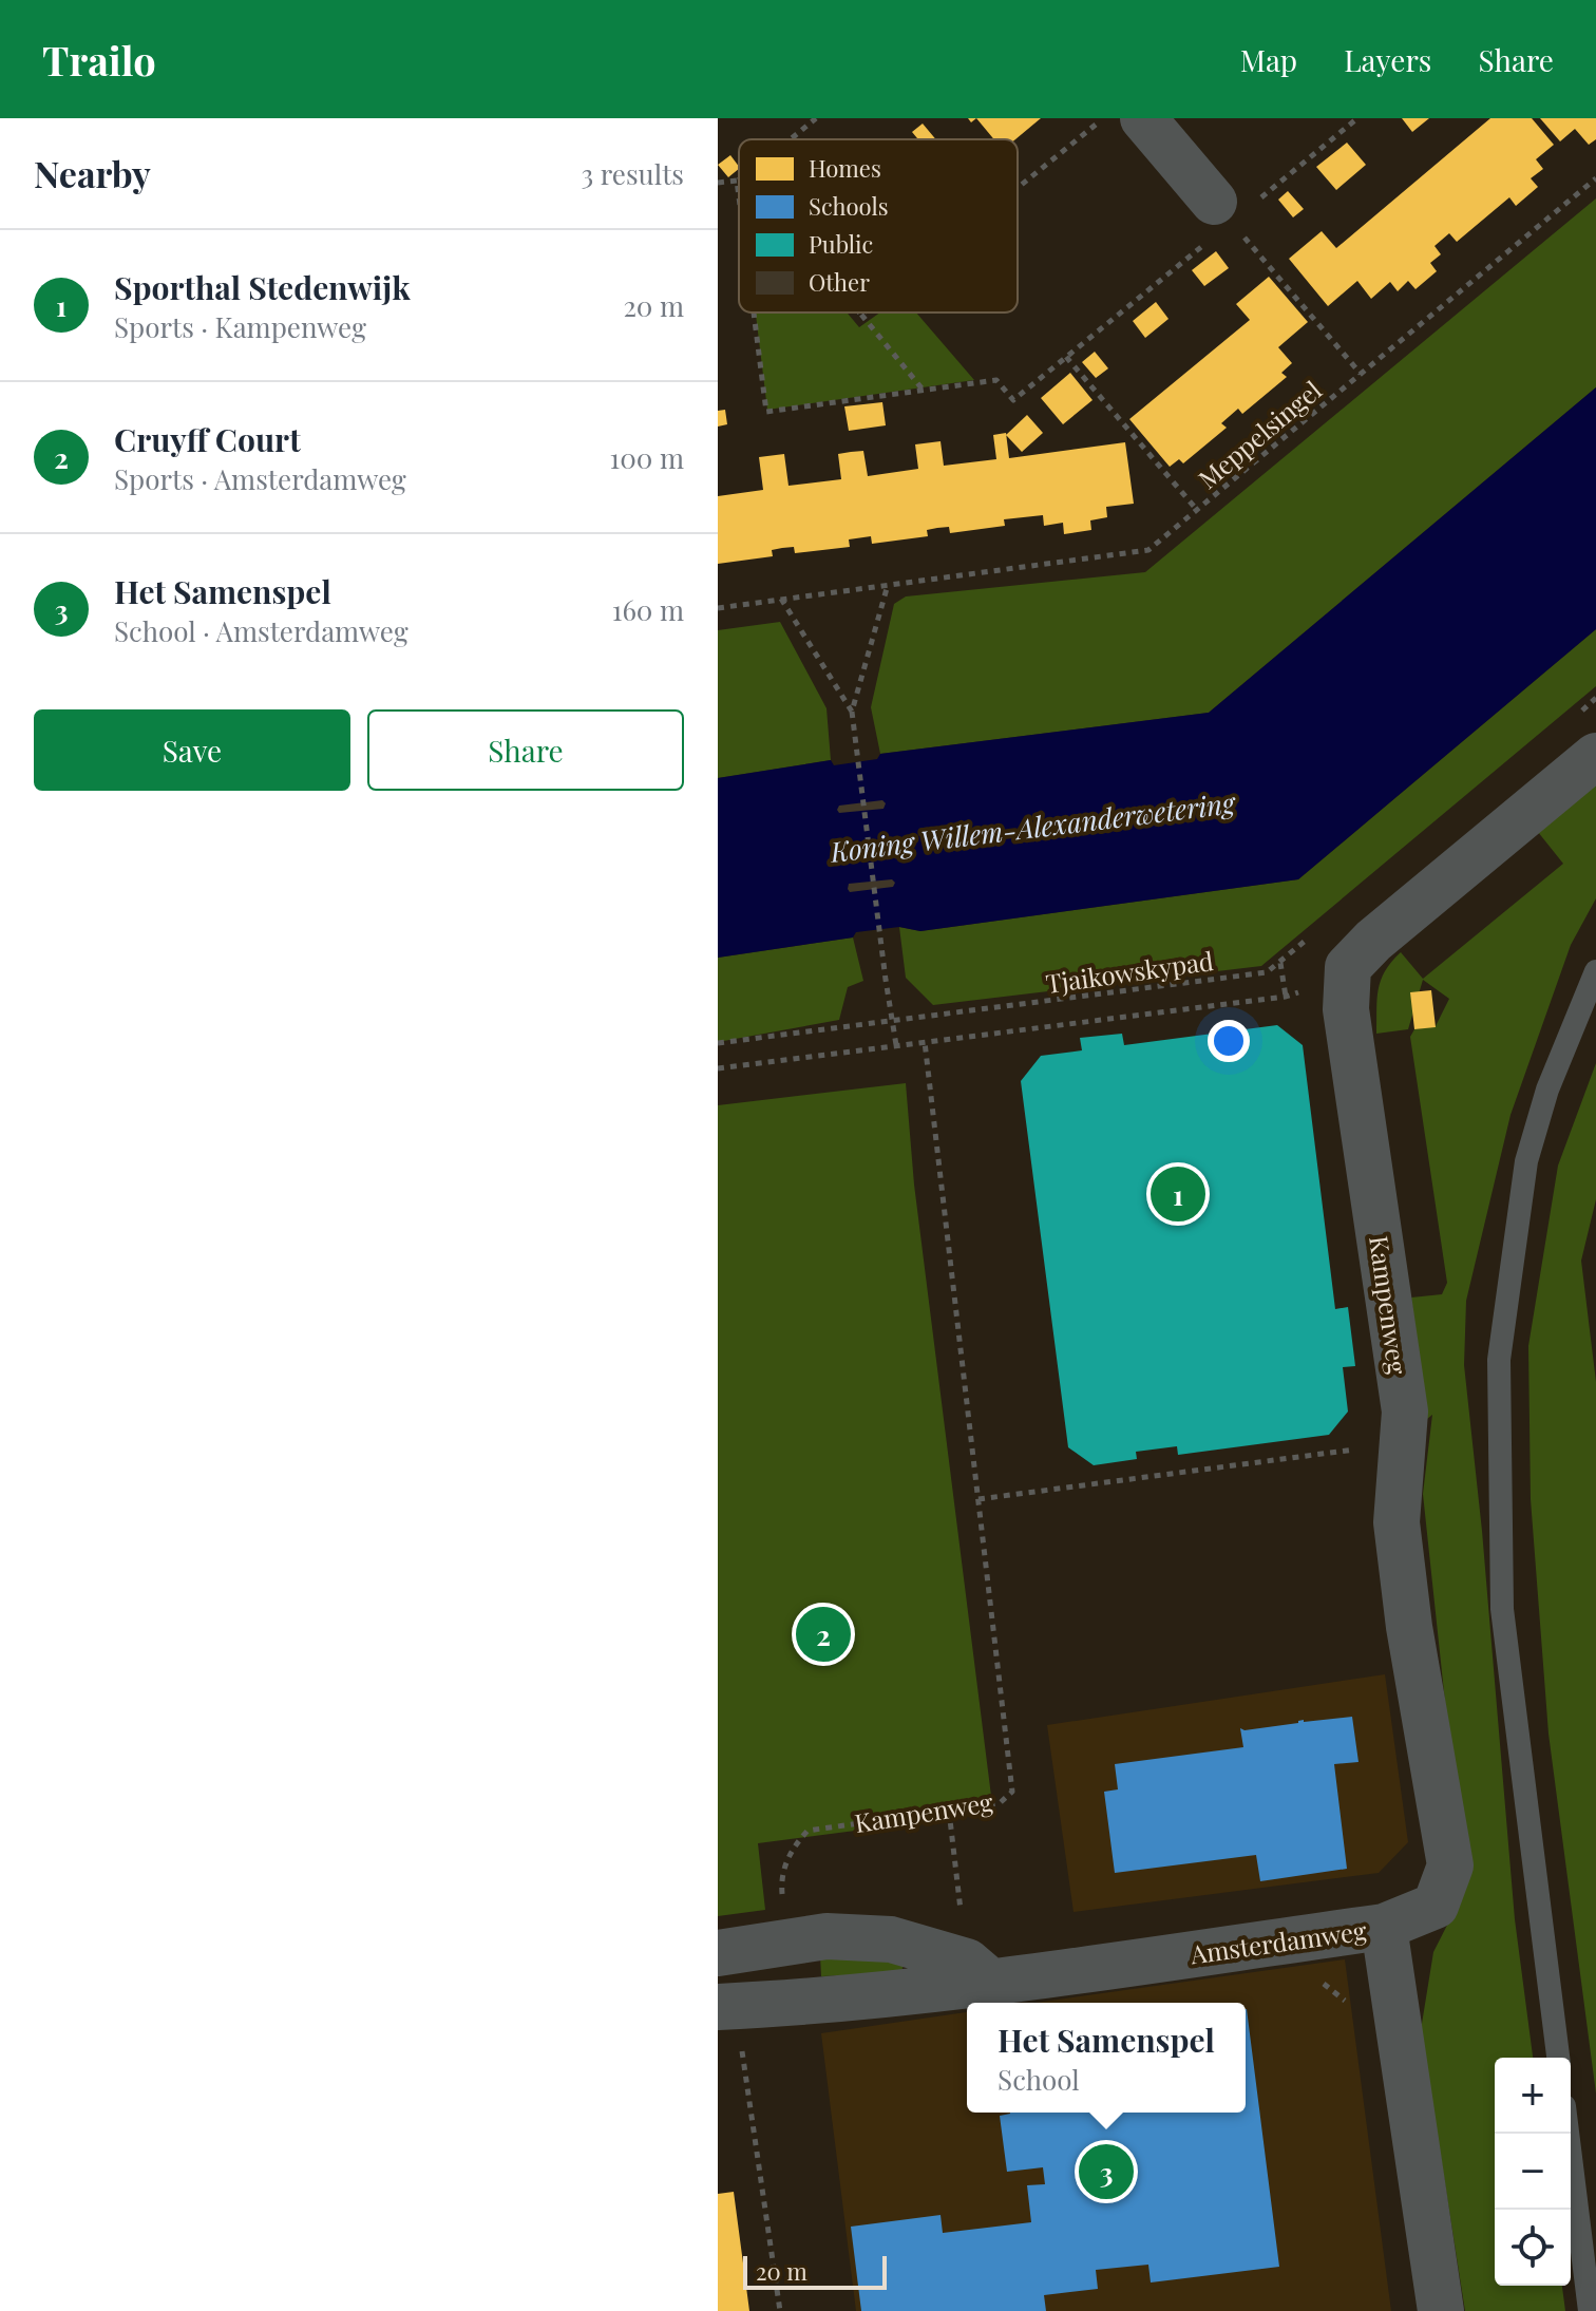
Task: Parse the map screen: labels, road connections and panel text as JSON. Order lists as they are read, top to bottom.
{
  "streets": {
    "street": ["Kampenweg", "Amsterdamweg"],
    "path": ["Meppelsingel", "Tjaikowskypad"]
  },
  "crossings": [
    ["Tjaikowskypad", "Kampenweg"],
    ["Kampenweg", "Amsterdamweg"]
  ],
  "water": ["Koning Willem-Alexanderwetering"],
  "legend": [
    "Homes",
    "Schools",
    "Public",
    "Other"
  ],
  "scale_bar": "20 m",
  "page": {
    "header": "Trailo",
    "nav": ["Map", "Layers", "Share"],
    "heading": ["Nearby", "3 results"],
    "list": [
      {
        "mark": "1",
        "name": "Sporthal Stedenwijk",
        "note": "Sports · Kampenweg",
        "value": "20 m"
      },
      {
        "mark": "2",
        "name": "Cruyff Court",
        "note": "Sports · Amsterdamweg",
        "value": "100 m"
      },
      {
        "mark": "3",
        "name": "Het Samenspel",
        "note": "School · Amsterdamweg",
        "value": "160 m"
      }
    ],
    "buttons": ["Save", "Share"],
    "pins": ["1", "2", "3"],
    "popup": ["Het Samenspel", "School"],
    "map_buttons": ["+", "−"],
    "scale": "20 m"
  }
}
